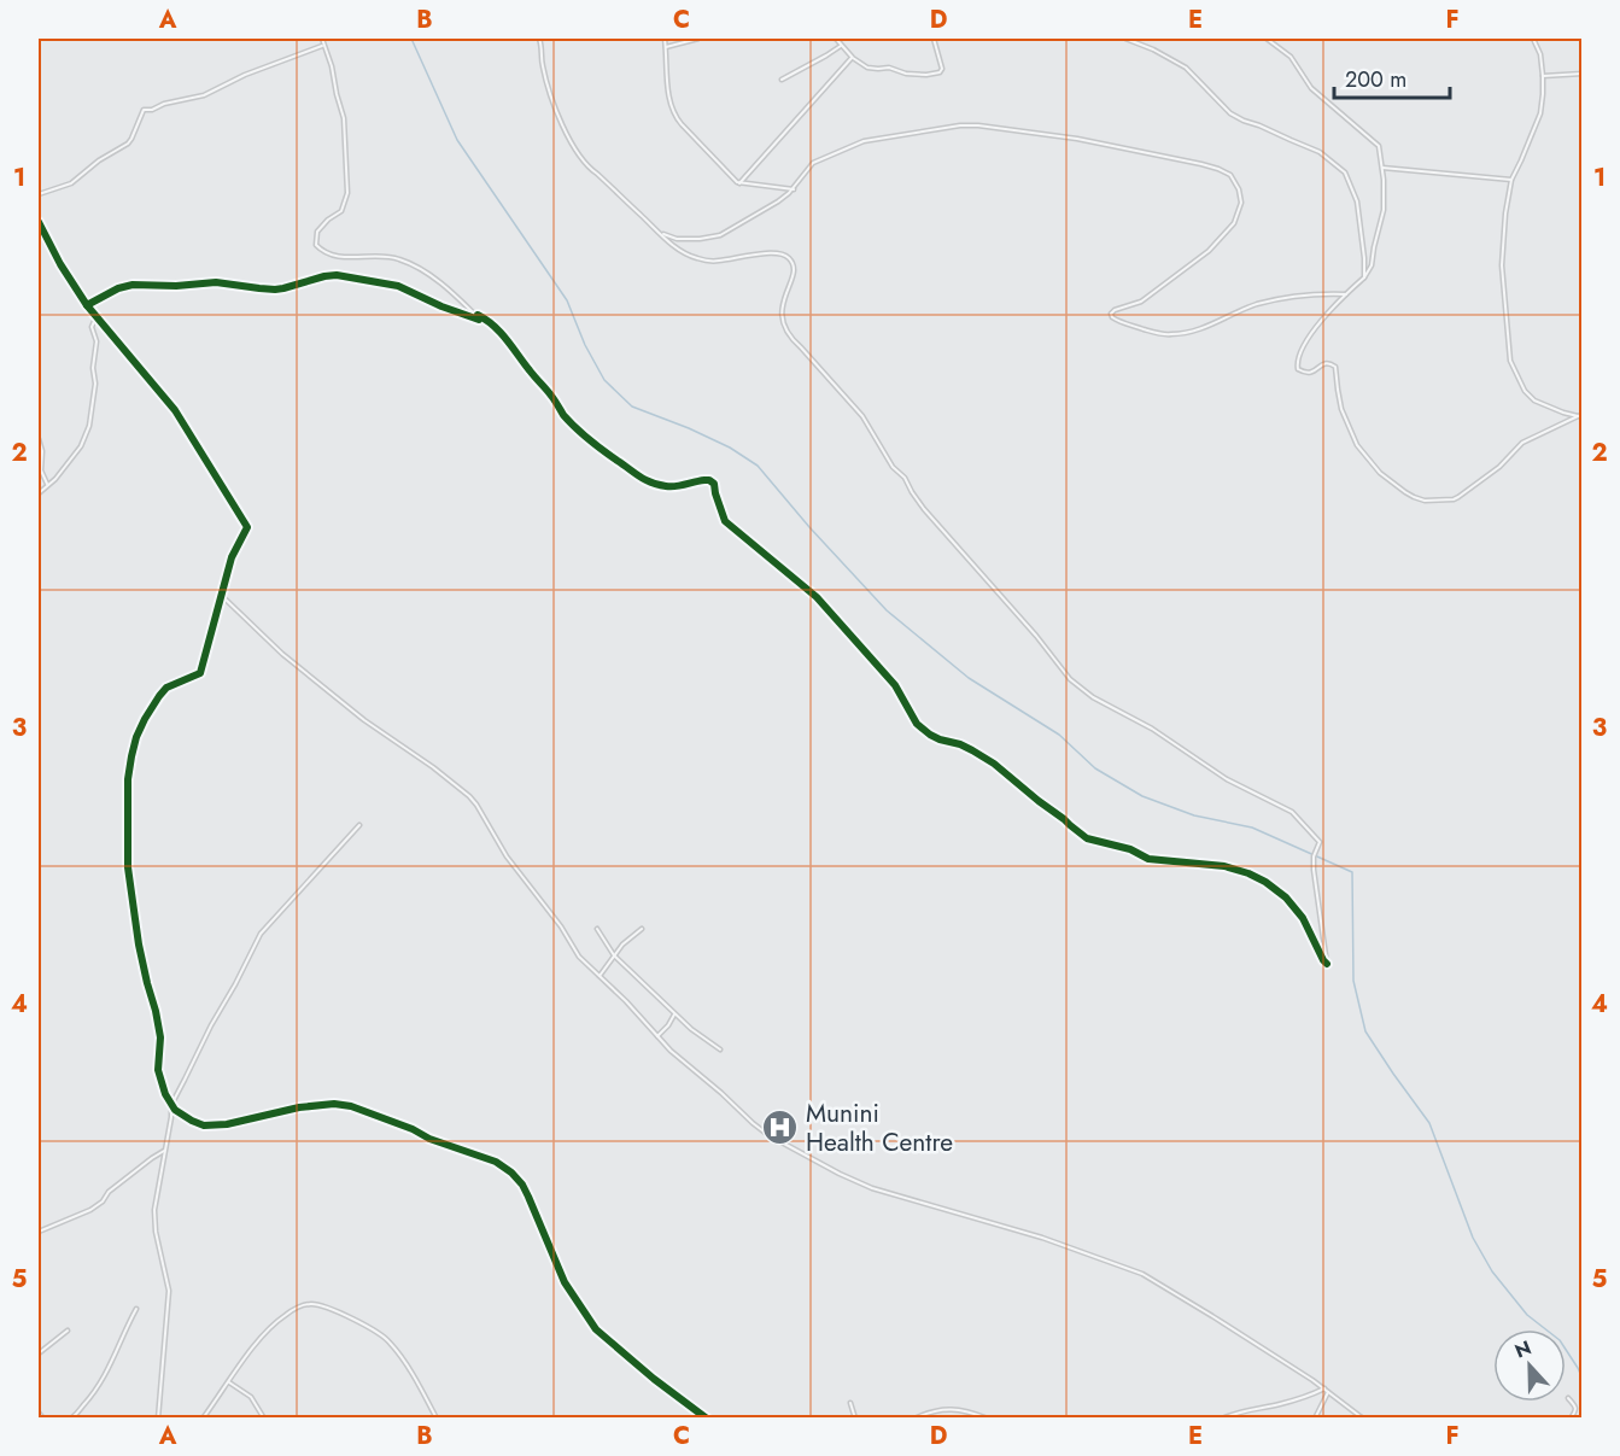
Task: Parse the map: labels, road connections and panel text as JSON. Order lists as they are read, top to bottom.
{
  "places": {
    "hospital": ["Munini Health Centre"]
  },
  "scale_bar": "200 m",
  "north": "top",
  "grid": {
    "columns": [
      "A",
      "B",
      "C",
      "D",
      "E",
      "F"
    ],
    "rows": [
      "1",
      "2",
      "3",
      "4",
      "5"
    ]
  }
}
